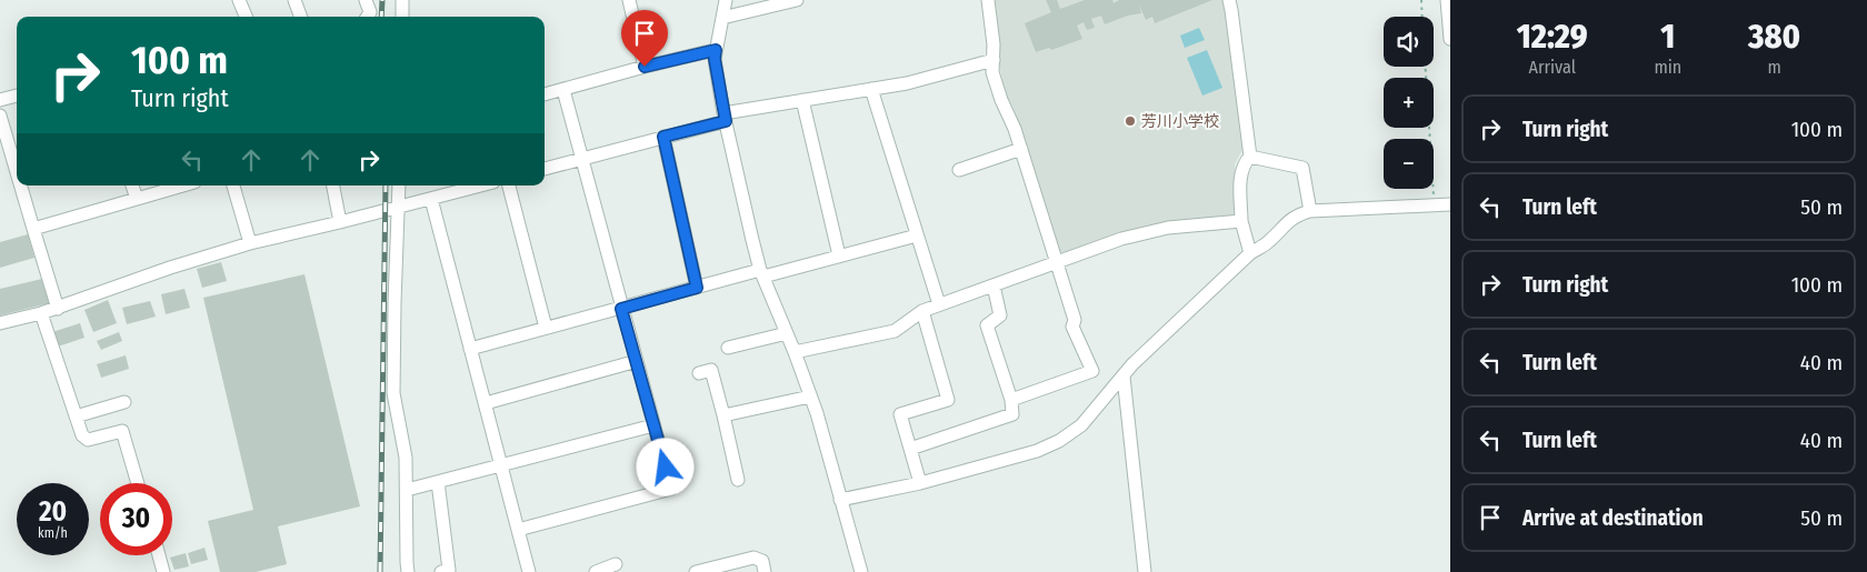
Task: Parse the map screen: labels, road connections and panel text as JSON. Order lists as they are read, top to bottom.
{
  "places": ["芳川小学校"],
  "page": {
    "eta": [
      "12:29",
      "Arrival",
      "1",
      "min",
      "380",
      "m"
    ],
    "map_buttons": ["+", "−"],
    "turn": ["100 m", "Turn right"],
    "list": [
      {
        "name": "Turn right",
        "value": "100 m"
      },
      {
        "name": "Turn left",
        "value": "50 m"
      },
      {
        "name": "Turn right",
        "value": "100 m"
      },
      {
        "name": "Turn left",
        "value": "40 m"
      },
      {
        "name": "Turn left",
        "value": "40 m"
      },
      {
        "name": "Arrive at destination",
        "value": "50 m"
      }
    ],
    "speed": "20 km/h",
    "limit": "30"
  }
}
